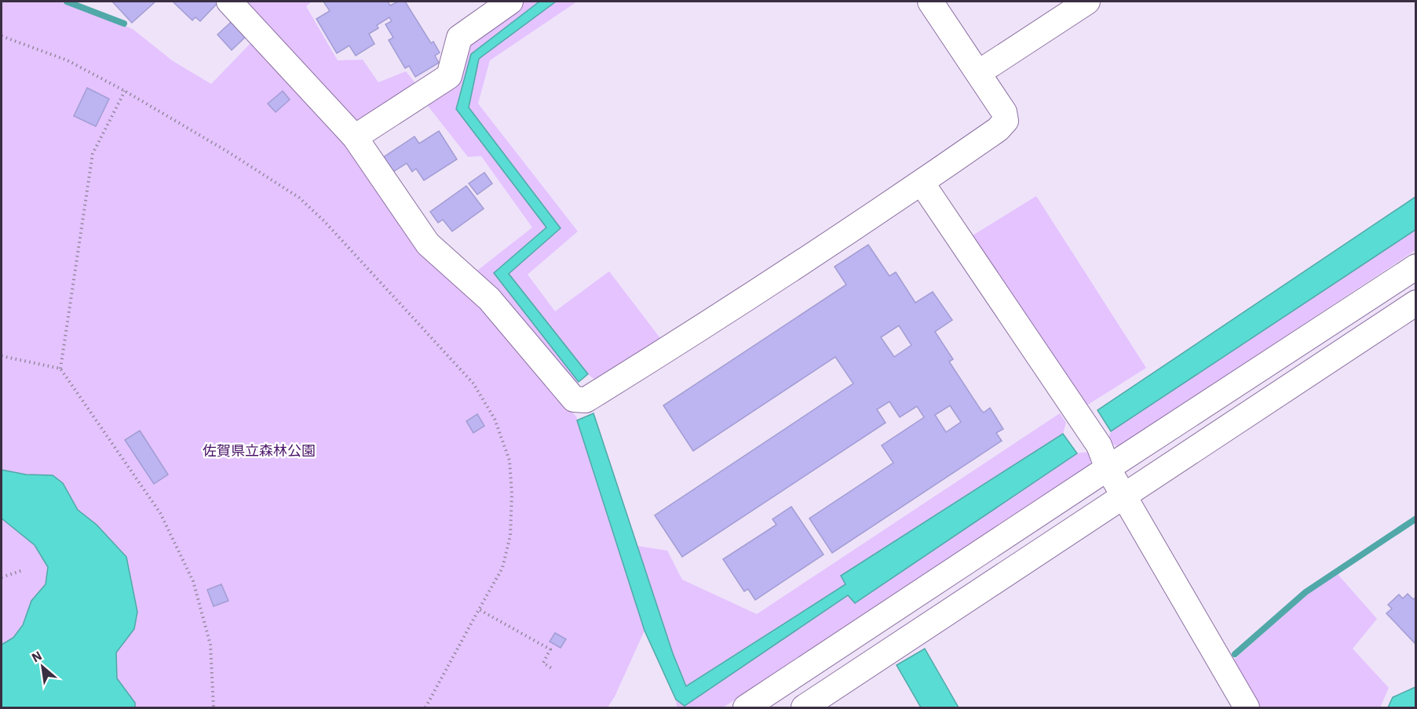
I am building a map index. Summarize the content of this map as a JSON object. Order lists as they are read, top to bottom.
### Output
{
  "parks": ["佐賀県立森林公園"],
  "north": "top left"
}
